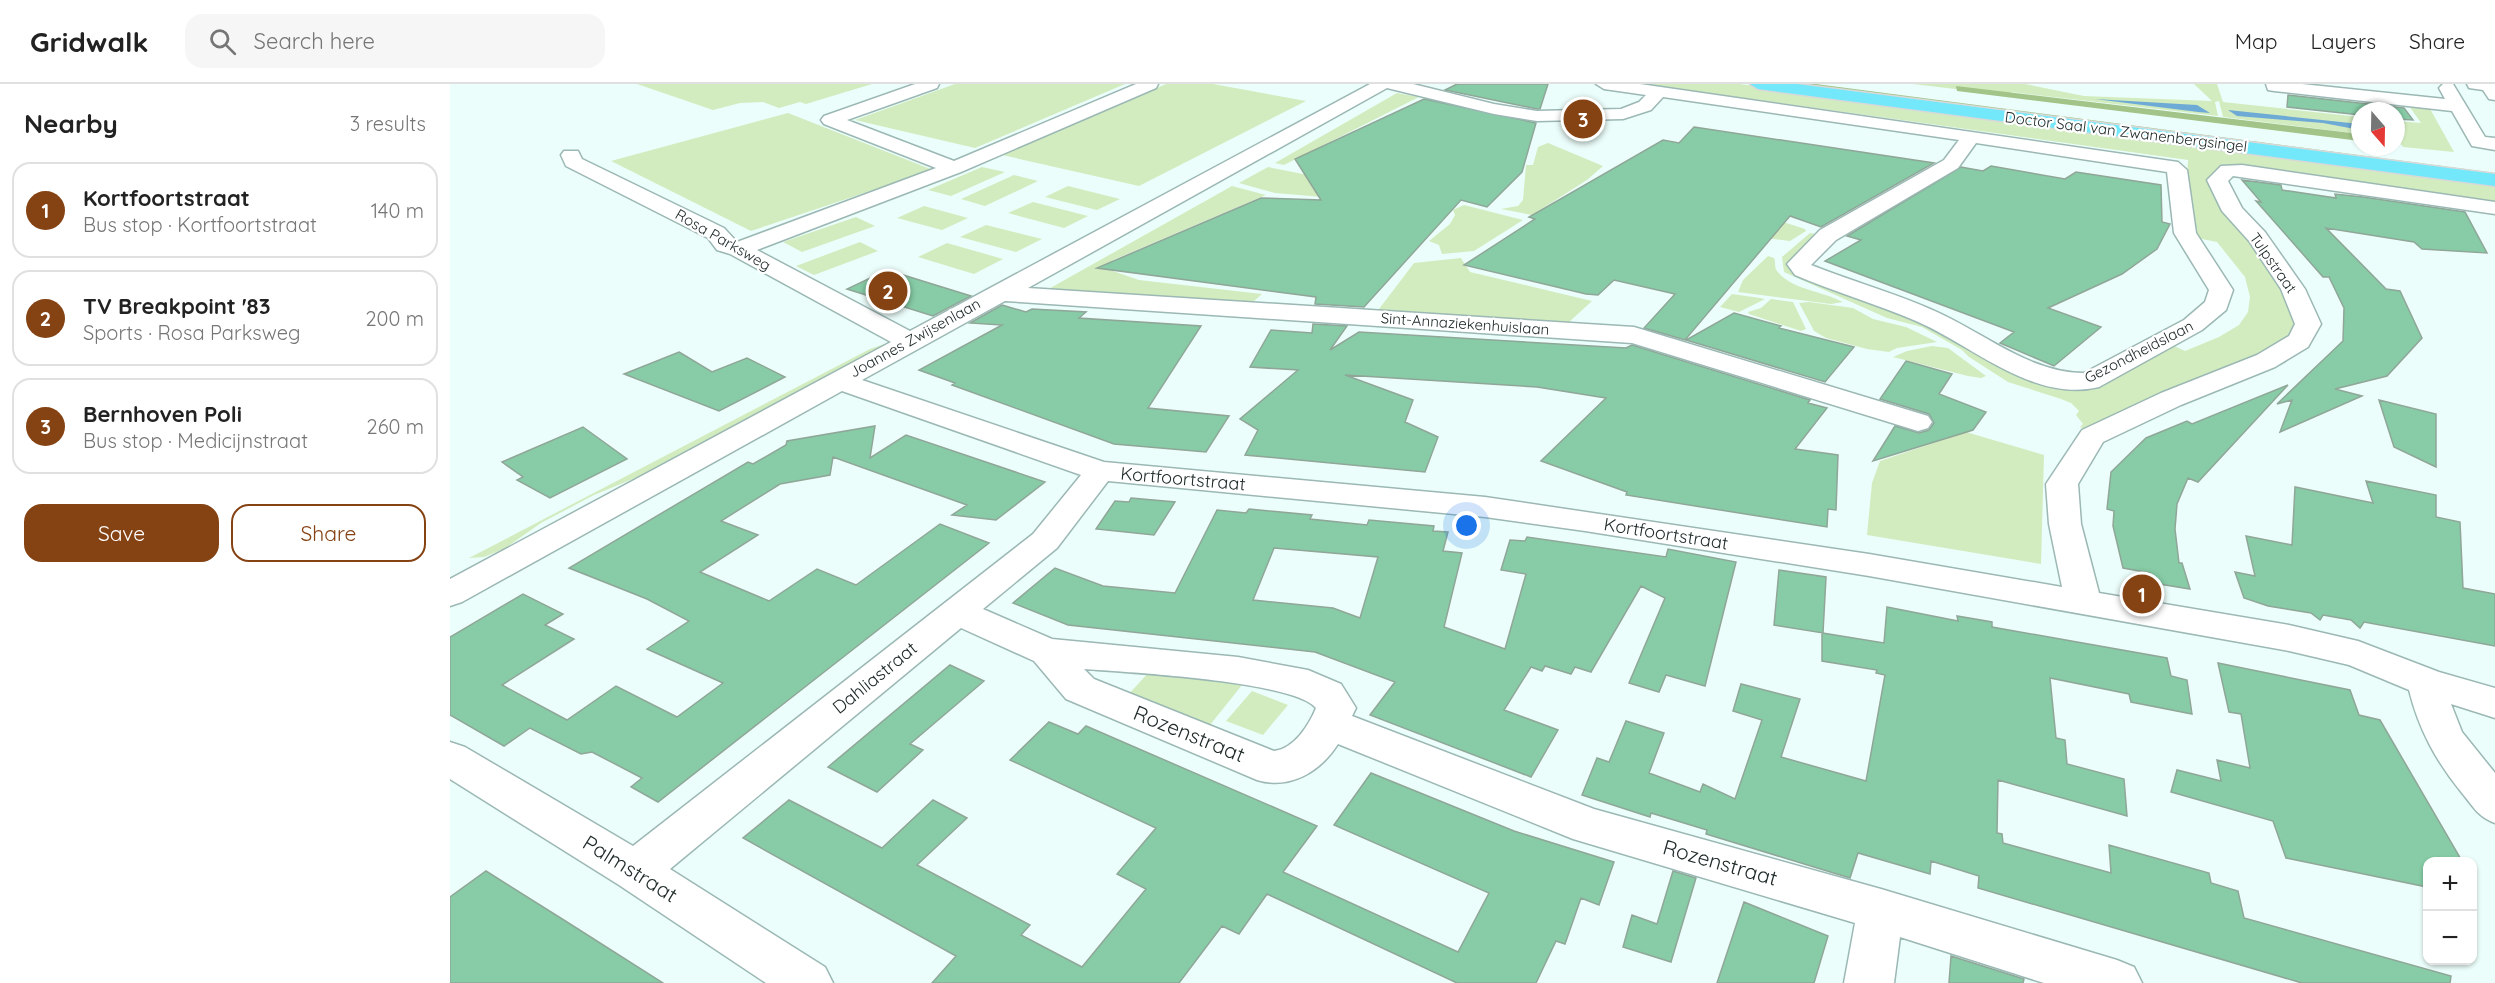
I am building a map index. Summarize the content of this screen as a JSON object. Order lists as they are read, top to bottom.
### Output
{
  "streets": {
    "main road": ["Doctor Saal van Zwanenbergsingel"],
    "street": [
      "Rosa Parksweg",
      "Tulpstraat",
      "Sint-Annaziekenhuislaan",
      "Joannes Zwijsenlaan",
      "Gezondheidslaan",
      "Kortfoortstraat",
      "Dahliastraat",
      "Rozenstraat",
      "Palmstraat"
    ]
  },
  "crossings": [
    ["Rosa Parksweg", "Joannes Zwijsenlaan"],
    ["Tulpstraat", "Kortfoortstraat"],
    ["Sint-Annaziekenhuislaan", "Joannes Zwijsenlaan"],
    ["Joannes Zwijsenlaan", "Kortfoortstraat"],
    ["Kortfoortstraat", "Dahliastraat"],
    ["Dahliastraat", "Rozenstraat"],
    ["Dahliastraat", "Palmstraat"]
  ],
  "north": "bottom",
  "page": {
    "header": "Gridwalk",
    "search": "Search here",
    "nav": ["Map", "Layers", "Share"],
    "heading": ["Nearby", "3 results"],
    "pins": ["3", "2", "1"],
    "list": [
      {
        "mark": "1",
        "name": "Kortfoortstraat",
        "note": "Bus stop · Kortfoortstraat",
        "value": "140 m"
      },
      {
        "mark": "2",
        "name": "TV Breakpoint '83",
        "note": "Sports · Rosa Parksweg",
        "value": "200 m"
      },
      {
        "mark": "3",
        "name": "Bernhoven Poli",
        "note": "Bus stop · Medicijnstraat",
        "value": "260 m"
      }
    ],
    "buttons": ["Save", "Share"],
    "map_buttons": ["+", "−"]
  }
}
